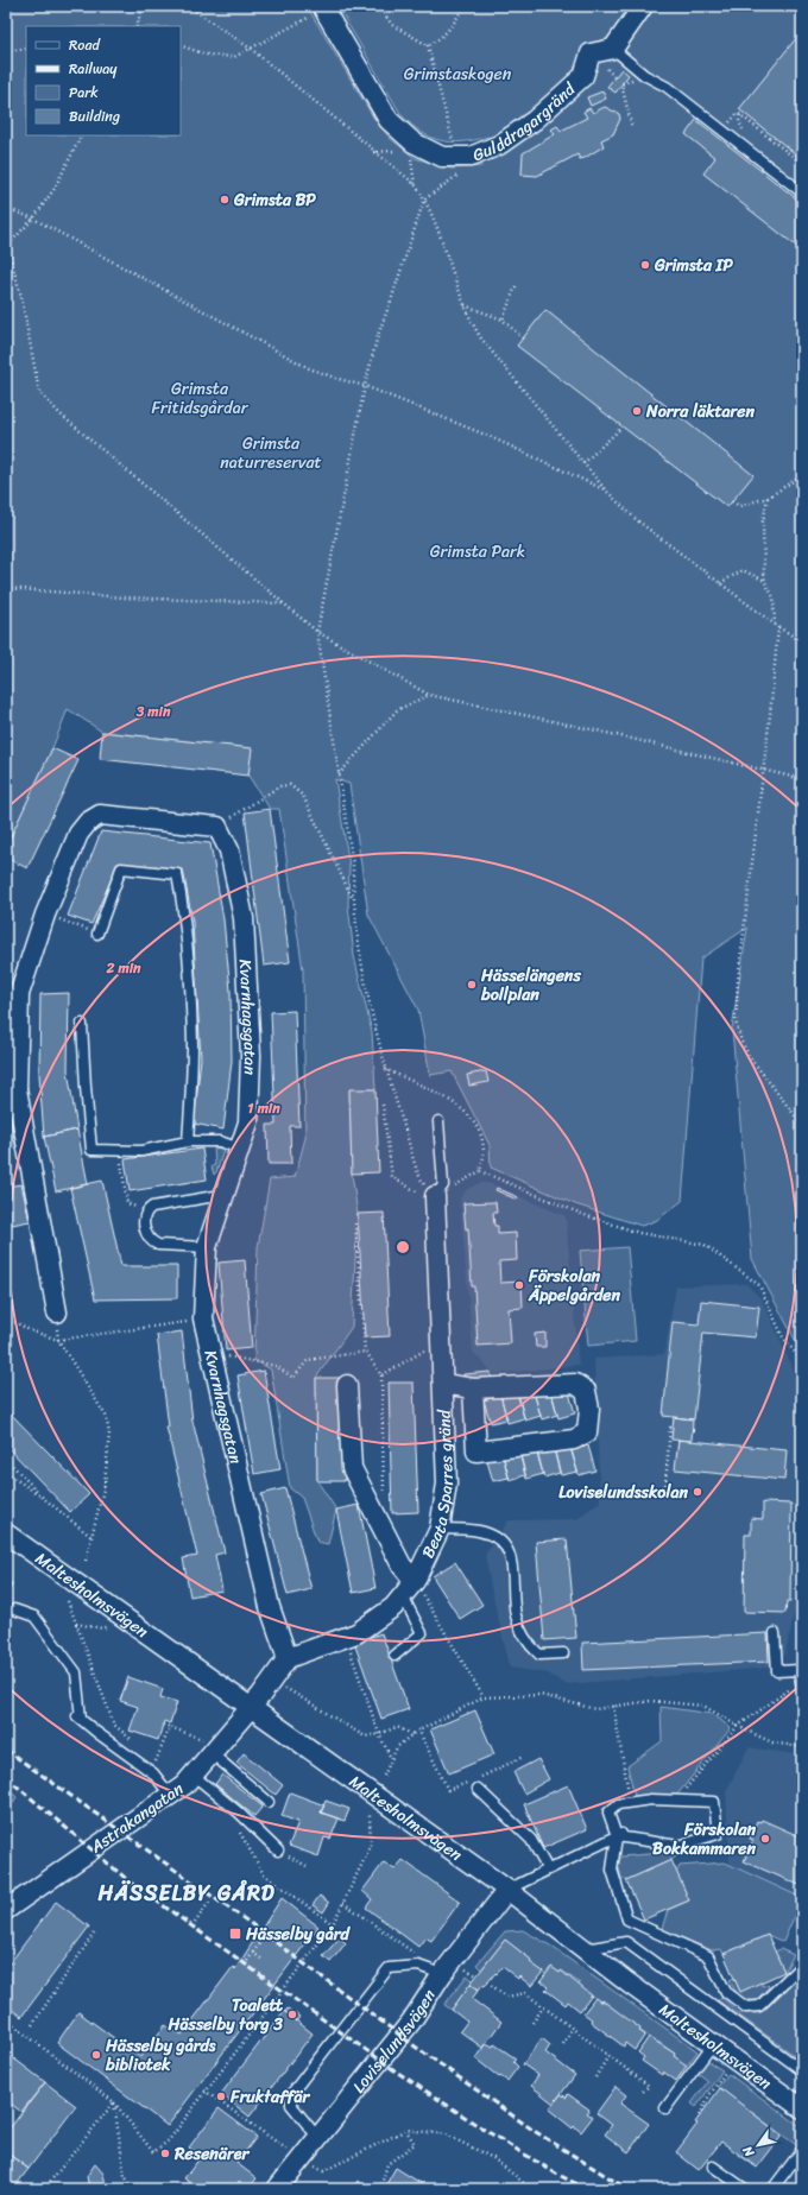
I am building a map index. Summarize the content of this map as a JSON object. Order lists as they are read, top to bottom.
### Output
{
  "streets": {
    "street": [
      "Gulddragargränd",
      "Kvarnhagsgatan",
      "Beata Sparres gränd",
      "Maltesholmsvägen",
      "Astrakangatan",
      "Loviselundsvägen"
    ]
  },
  "crossings": [
    ["Kvarnhagsgatan", "Beata Sparres gränd"],
    ["Maltesholmsvägen", "Astrakangatan"],
    ["Maltesholmsvägen", "Loviselundsvägen"]
  ],
  "districts": ["HÄSSELBY GÅRD"],
  "parks": [
    "Grimstaskogen",
    "Grimsta Fritidsgårdar",
    "Grimsta naturreservat",
    "Grimsta Park"
  ],
  "places": {
    "other": [
      "Grimsta BP",
      "Grimsta IP",
      "Norra läktaren",
      "Hässelängens bollplan",
      "Förskolan Äppelgården",
      "Loviselundsskolan",
      "Förskolan Bokkammaren",
      "Toalett Hässelby torg 3",
      "Hässelby gårds bibliotek",
      "Fruktaffär",
      "Resenärer"
    ],
    "transit": ["Hässelby gård"]
  },
  "legend": [
    "Road",
    "Railway",
    "Park",
    "Building"
  ],
  "north": "bottom left",
  "rings": ["3 min", "2 min", "1 min"]
}
